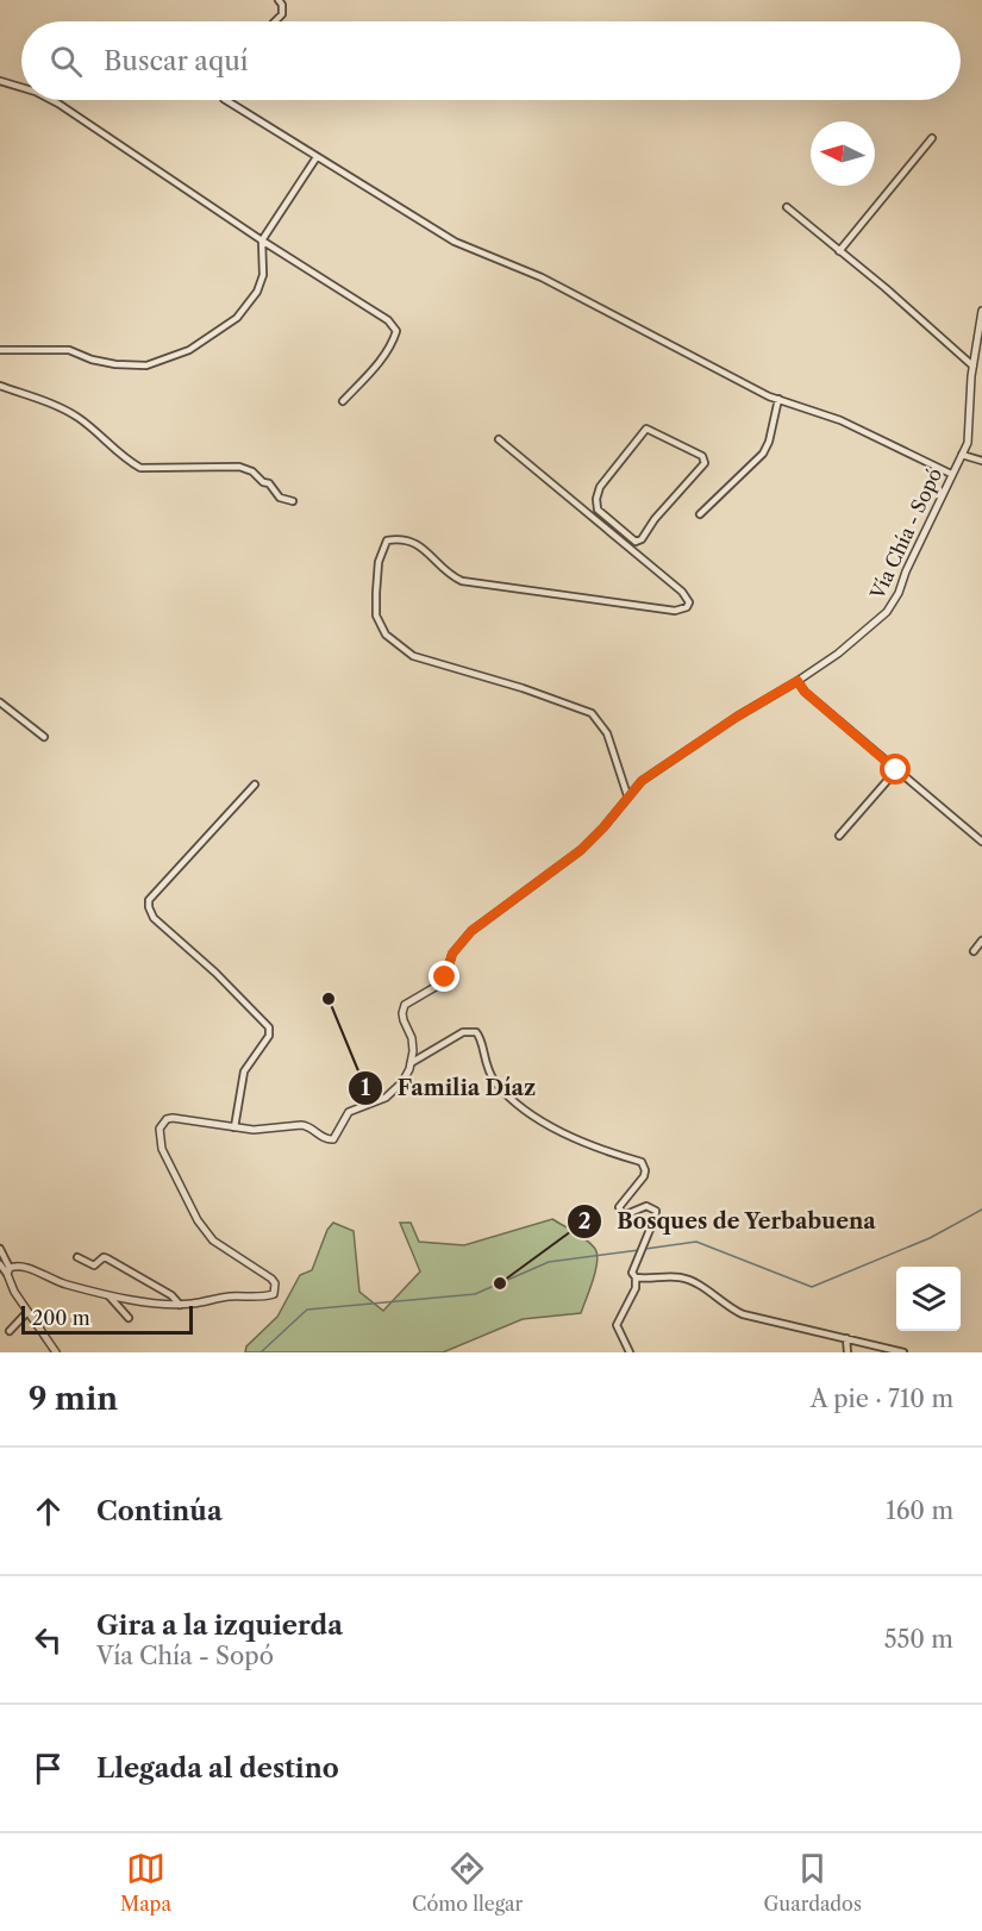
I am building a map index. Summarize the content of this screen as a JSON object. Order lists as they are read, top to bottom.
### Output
{
  "streets": {
    "street": ["Vía Chía - Sopó"]
  },
  "places": ["Familia Díaz", "Bosques de Yerbabuena"],
  "scale_bar": "200 m",
  "north": "left",
  "page": {
    "search": "Buscar aquí",
    "scale": "200 m",
    "heading": ["9 min", "A pie · 710 m"],
    "list": [
      ["Continúa", "160 m"],
      ["Gira a la izquierda", "Vía Chía - Sopó", "550 m"],
      "Llegada al destino"
    ],
    "nav": ["Mapa", "Cómo llegar", "Guardados"]
  }
}
